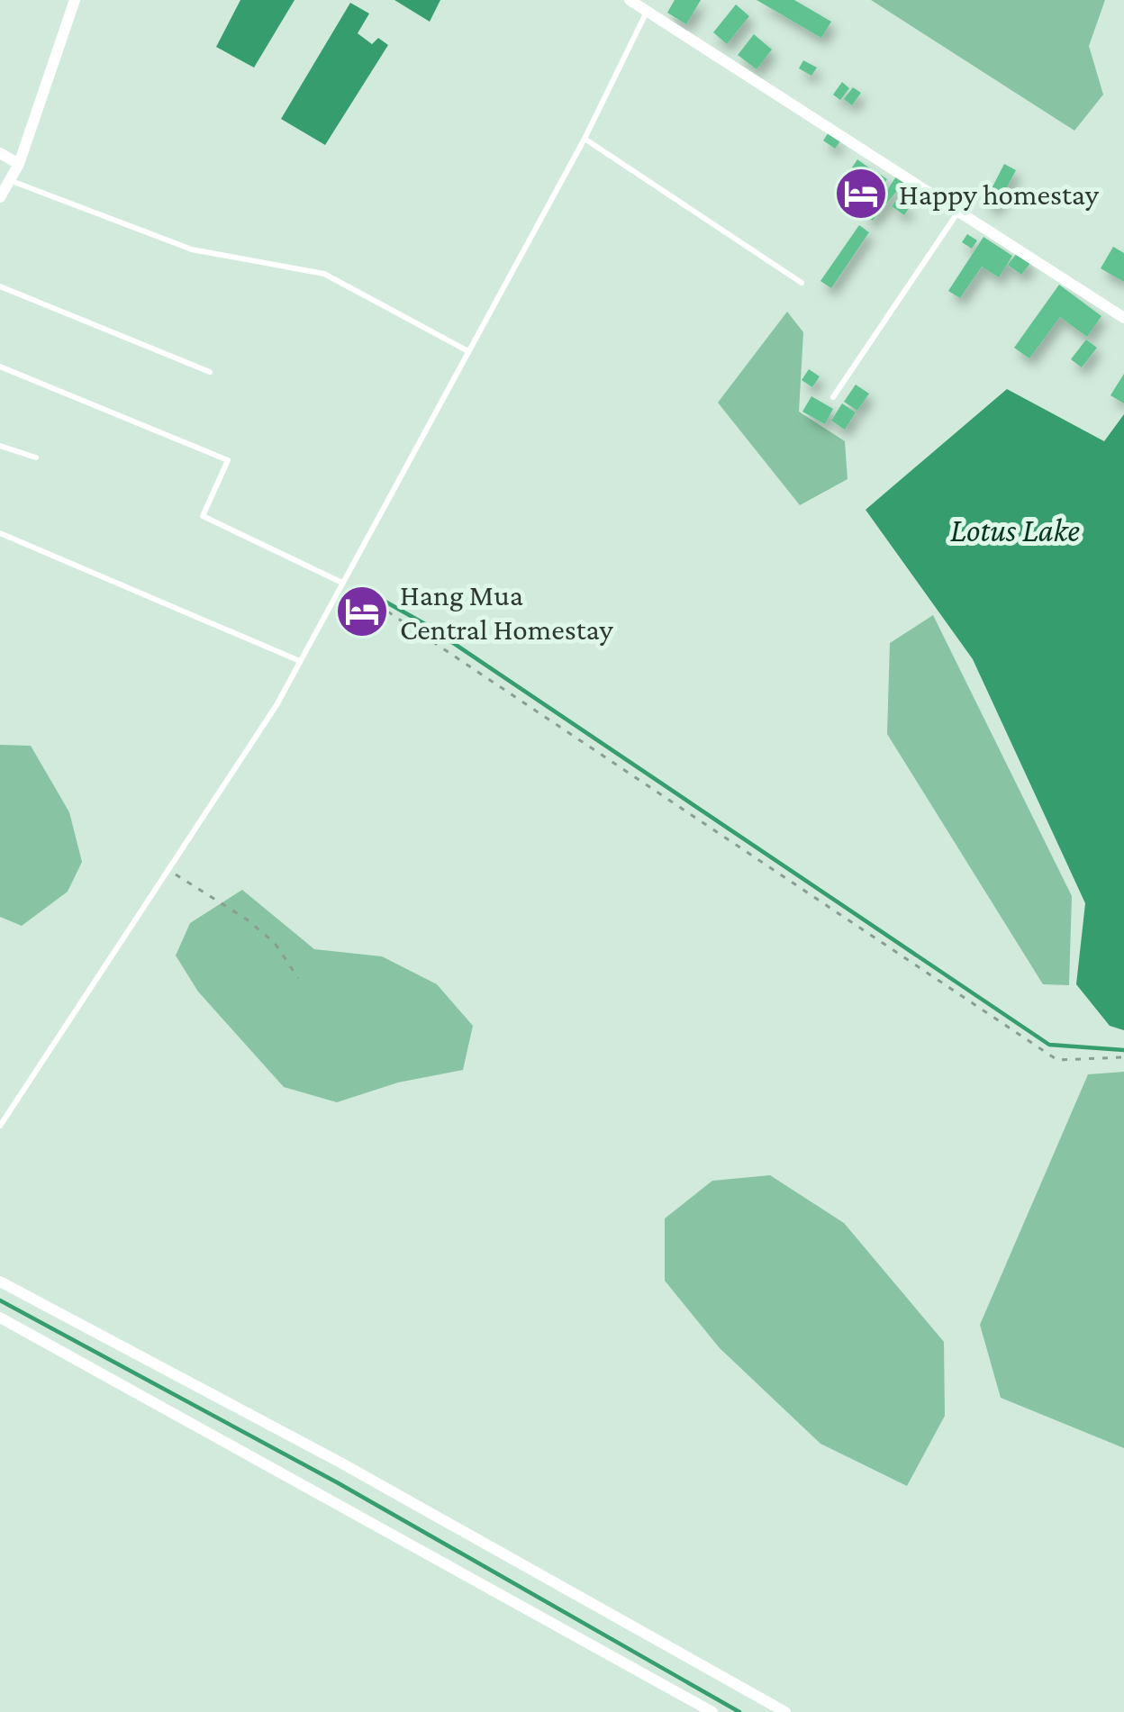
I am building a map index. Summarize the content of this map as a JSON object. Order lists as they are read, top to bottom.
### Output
{
  "water": ["Lotus Lake"],
  "places": {
    "hotel": ["Happy homestay", "Hang Mua Central Homestay"]
  }
}
